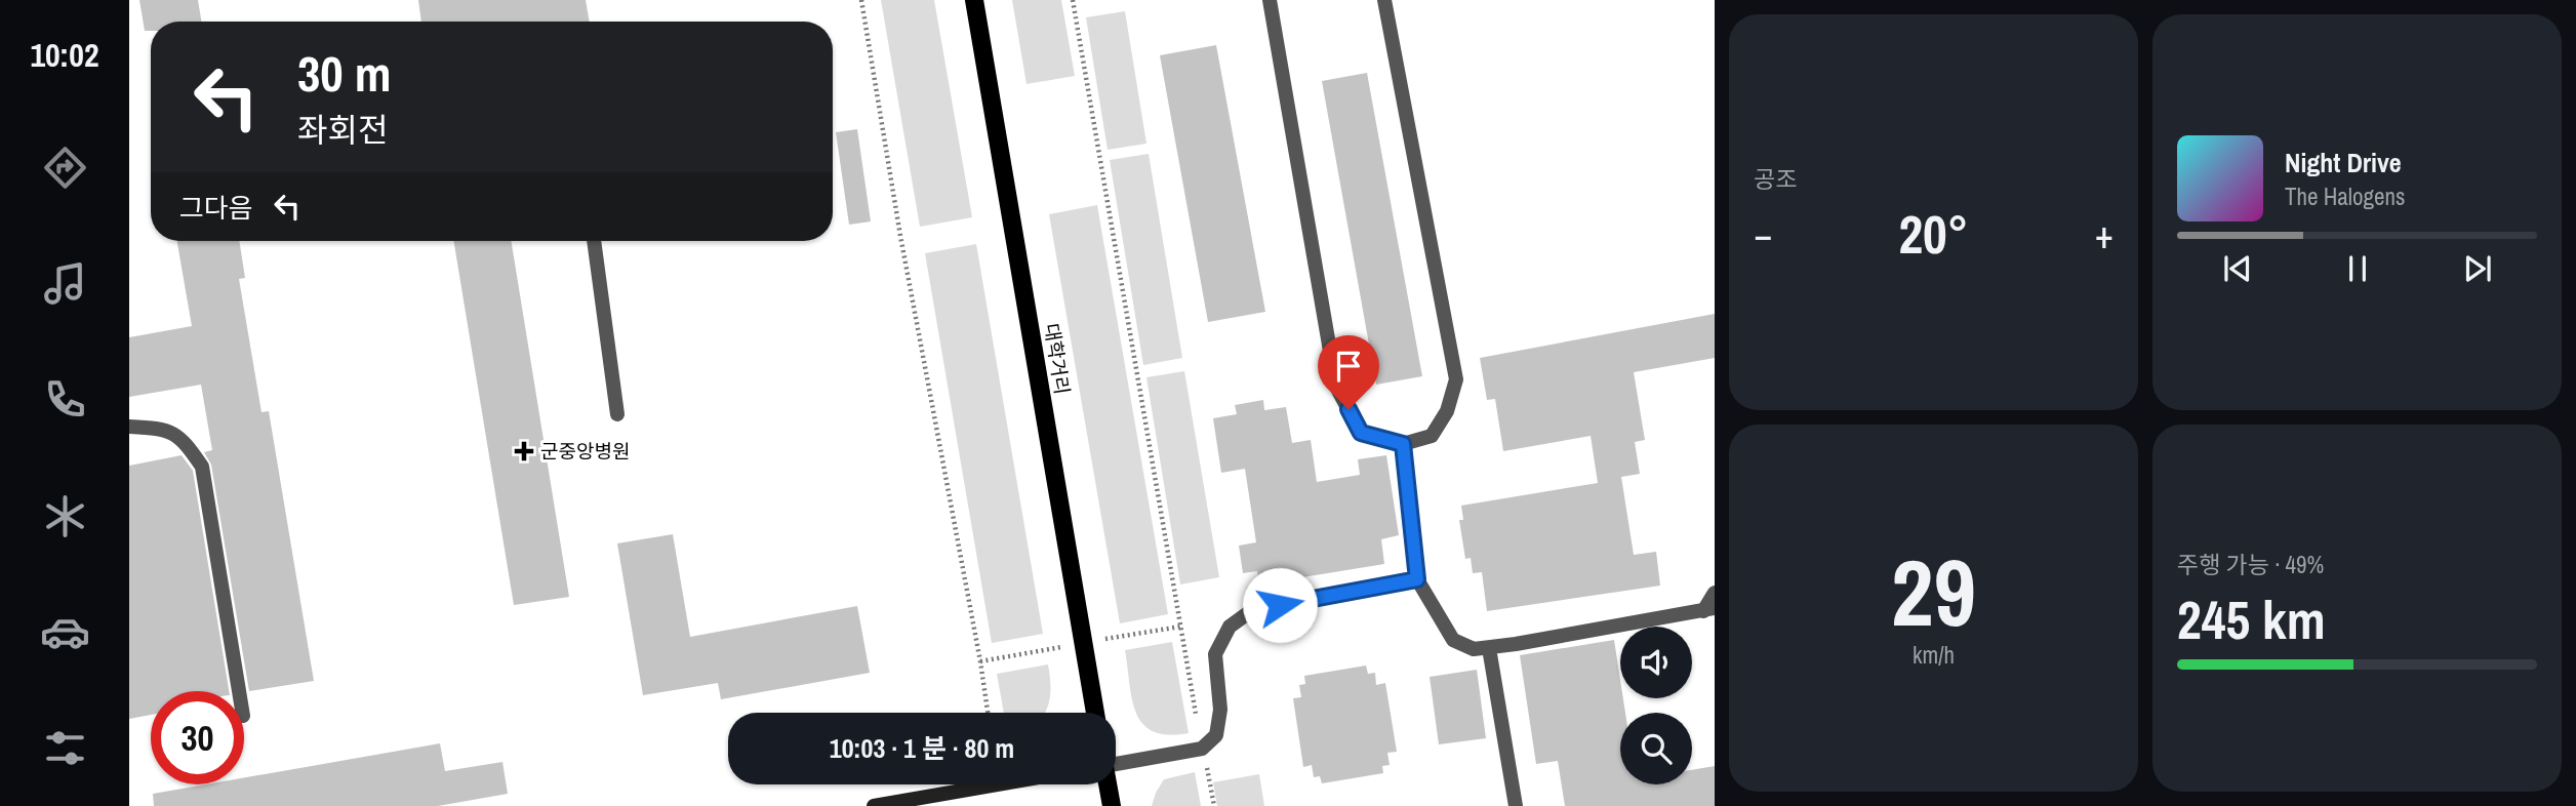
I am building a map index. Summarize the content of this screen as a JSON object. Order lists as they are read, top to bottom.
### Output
{
  "streets": {
    "main road": ["대학거리"]
  },
  "places": {
    "health": ["군중앙병원"]
  },
  "page": {
    "tabs": "10:02",
    "tile": [
      "공조",
      ["29", "km/h"],
      ["주행 가능 · 49%", "245 km"]
    ],
    "turn": ["30 m", "좌회전"],
    "song": ["Night Drive", "The Halogens"],
    "then": "그다음",
    "heat": ["−", "20°", "+"],
    "limit": "30",
    "trip": "10:03 · 1 분 · 80 m"
  }
}
